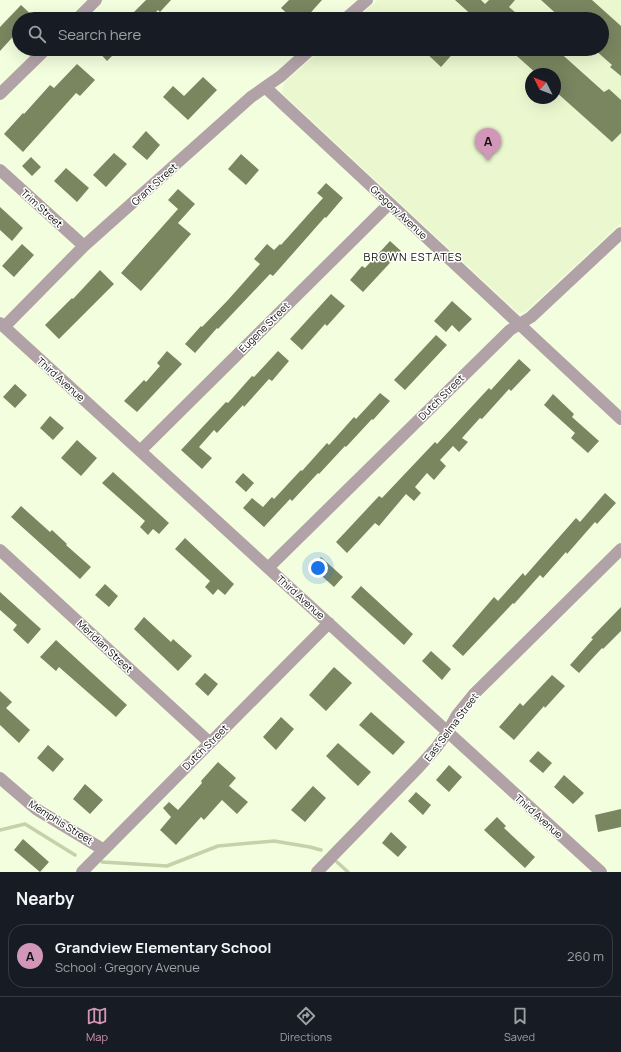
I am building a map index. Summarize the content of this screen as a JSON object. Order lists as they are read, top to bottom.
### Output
{
  "streets": {
    "street": [
      "Grant Street",
      "Trim Street",
      "Gregory Avenue",
      "Eugene Street",
      "Third Avenue",
      "Dutch Street",
      "Meridian Street",
      "East Selma Street",
      "Memphis Street"
    ]
  },
  "crossings": [
    ["Grant Street", "Trim Street"],
    ["Grant Street", "Gregory Avenue"],
    ["Grant Street", "Third Avenue"],
    ["Gregory Avenue", "Eugene Street"],
    ["Gregory Avenue", "Dutch Street"],
    ["Eugene Street", "Third Avenue"],
    ["Third Avenue", "Dutch Street"],
    ["Third Avenue", "East Selma Street"],
    ["Dutch Street", "Meridian Street"],
    ["Dutch Street", "Memphis Street"]
  ],
  "districts": ["BROWN ESTATES"],
  "north": "top left",
  "page": {
    "search": "Search here",
    "pins": "A",
    "heading": "Nearby",
    "list": [
      {
        "mark": "A",
        "name": "Grandview Elementary School",
        "note": "School · Gregory Avenue",
        "value": "260 m"
      }
    ],
    "nav": ["Map", "Directions", "Saved"]
  }
}
